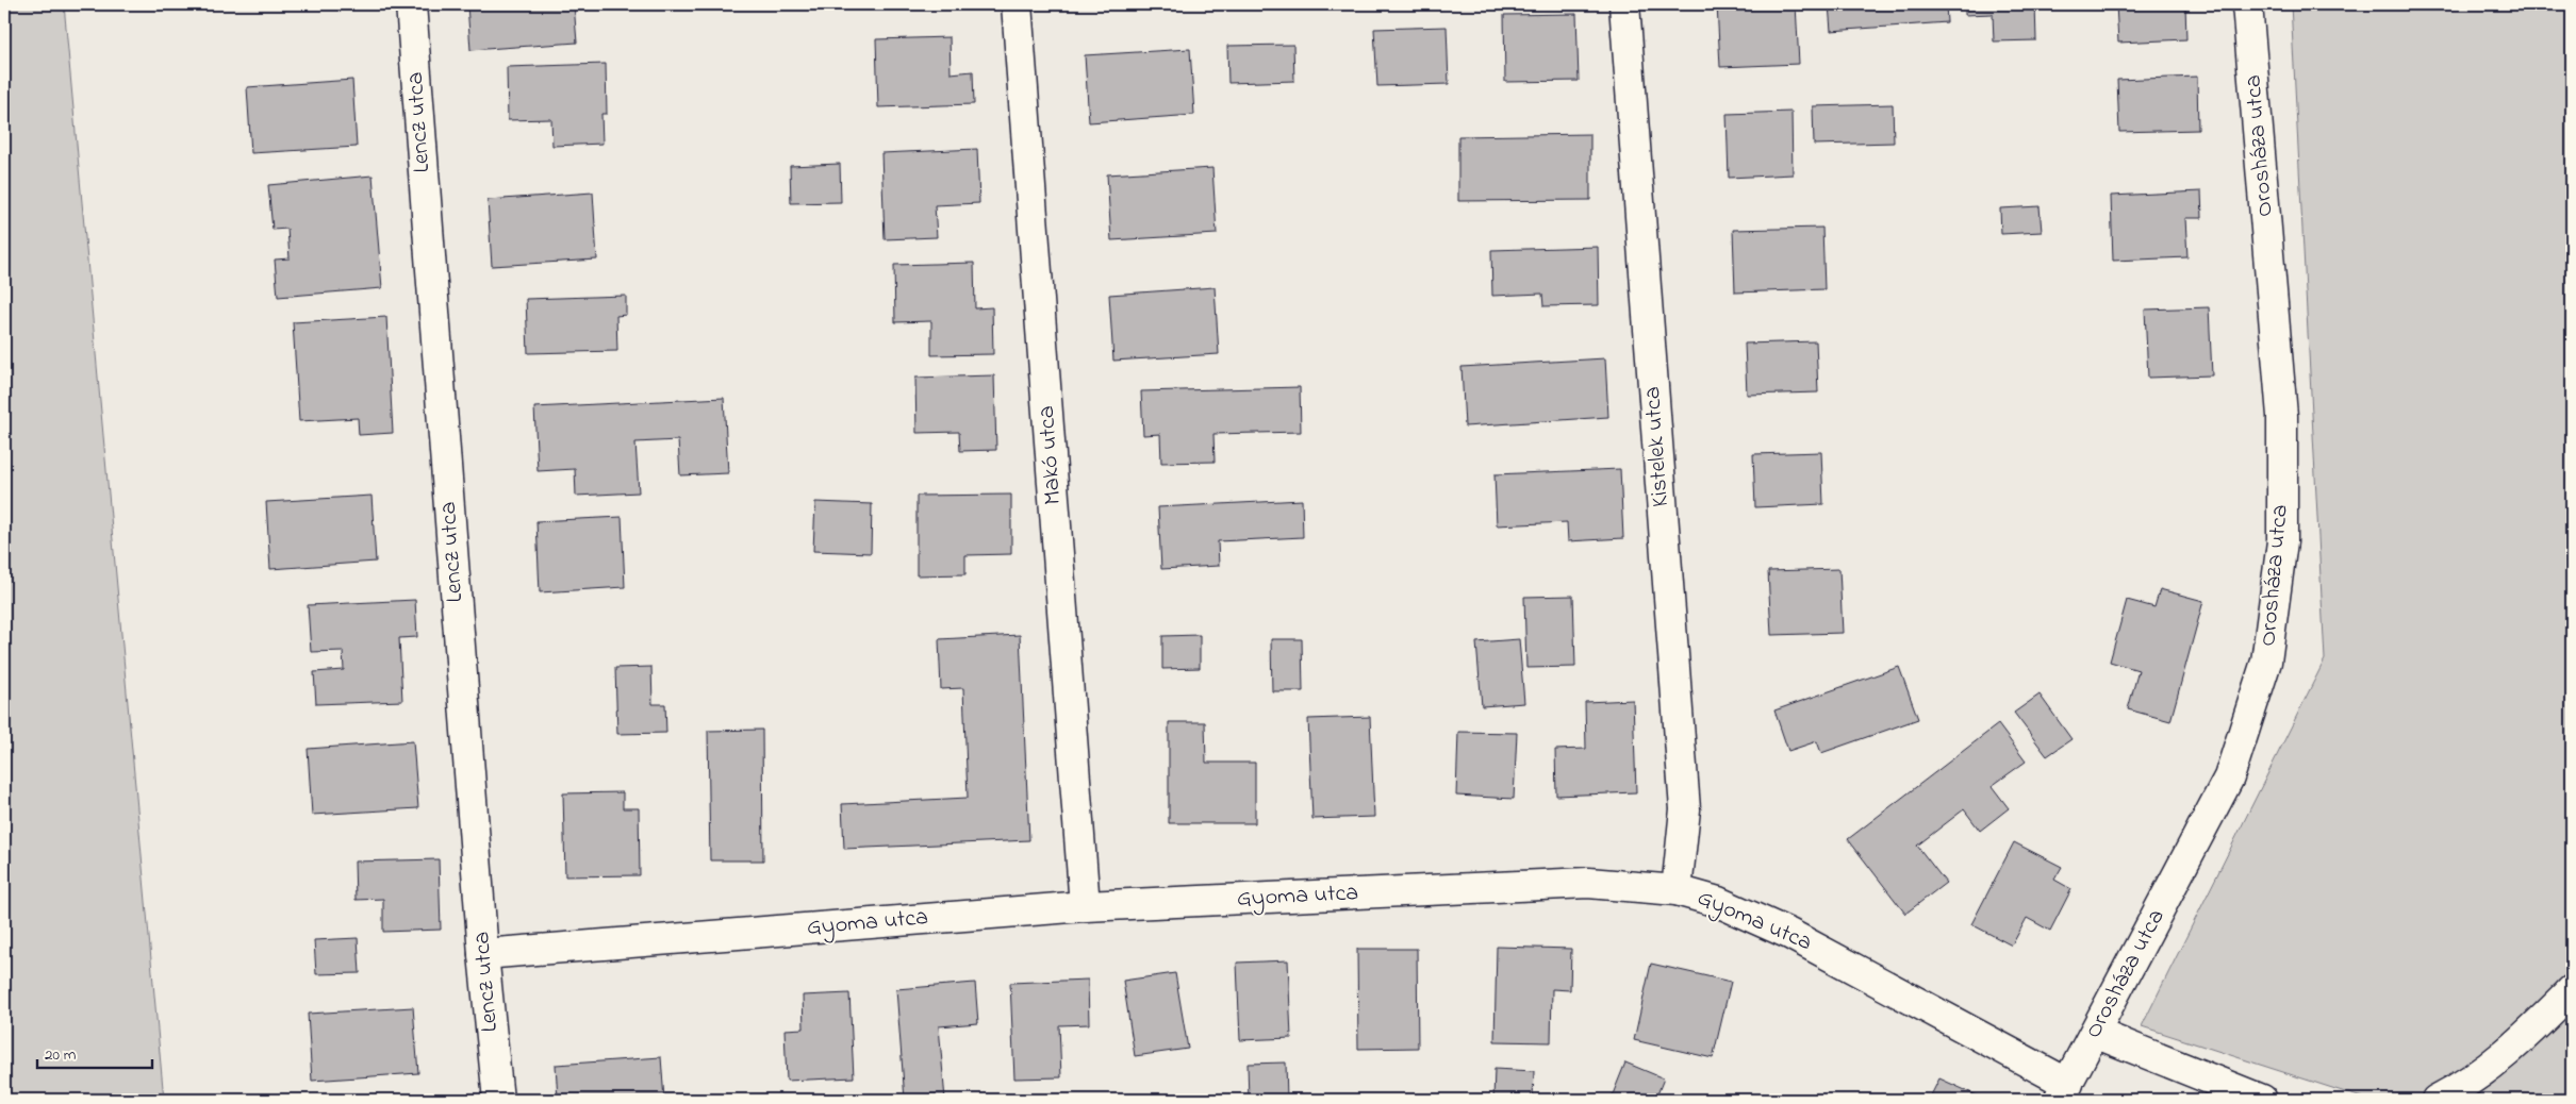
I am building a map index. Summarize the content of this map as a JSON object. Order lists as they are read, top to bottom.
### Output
{
  "streets": {
    "street": [
      "Lencz utca",
      "Orosháza utca",
      "Kistelek utca",
      "Makó utca",
      "Gyoma utca"
    ]
  },
  "crossings": [
    ["Lencz utca", "Gyoma utca"],
    ["Orosháza utca", "Gyoma utca"],
    ["Kistelek utca", "Gyoma utca"],
    ["Makó utca", "Gyoma utca"]
  ],
  "scale_bar": "20 m"
}
